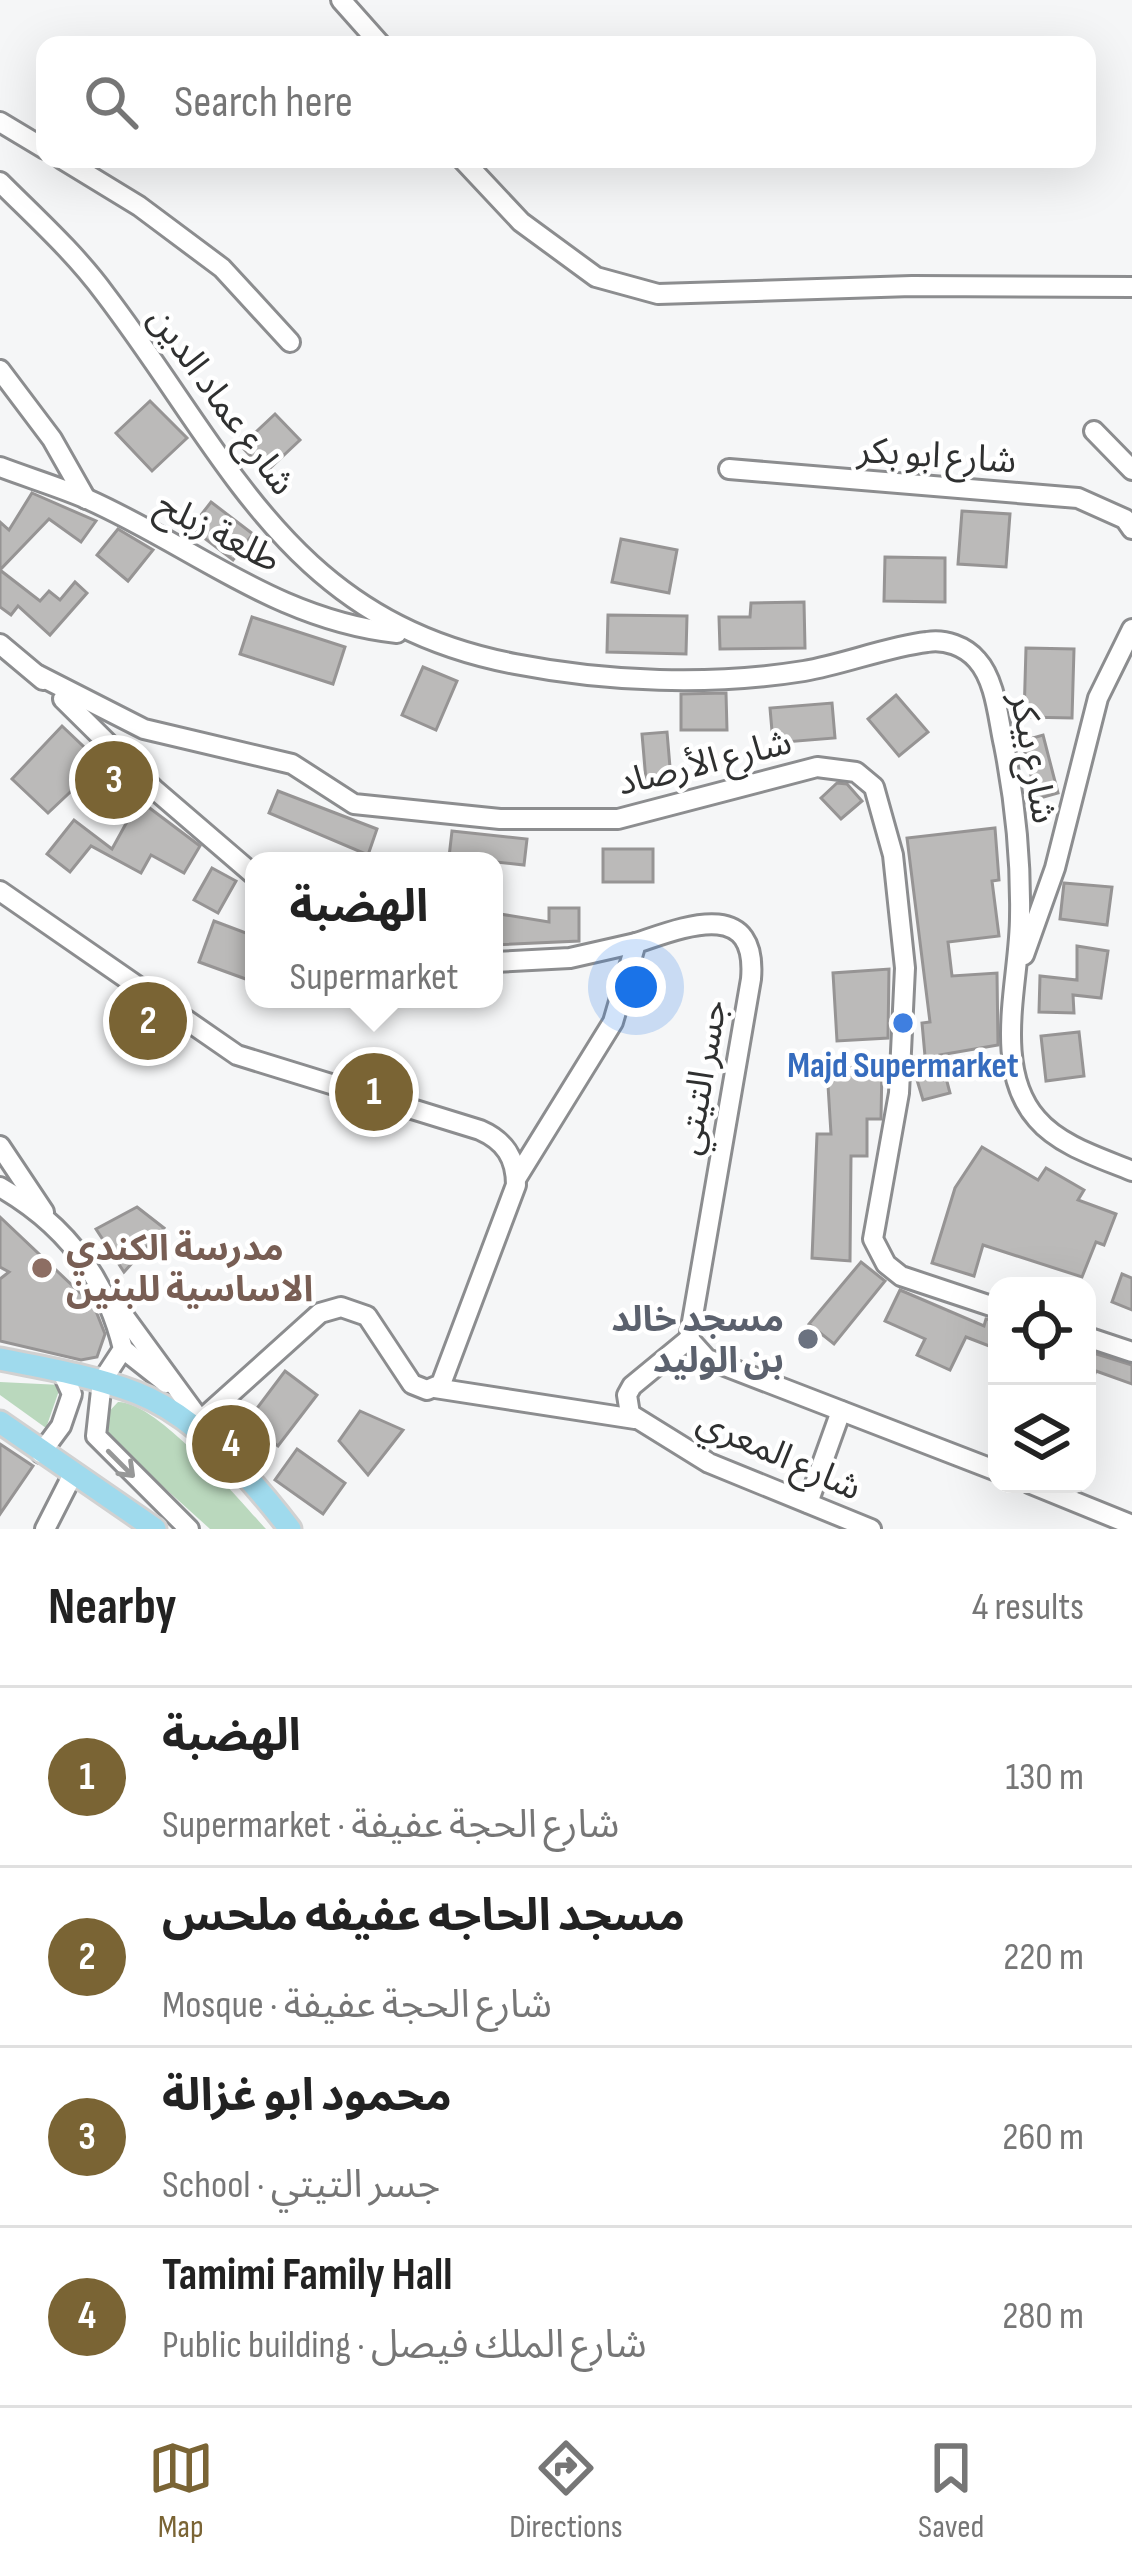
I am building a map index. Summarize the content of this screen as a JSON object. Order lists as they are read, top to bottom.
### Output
{
  "streets": {
    "street": [
      "شارع عماد الدين",
      "شارع ابو بكر",
      "طلعة زبلح",
      "شارع بيكر",
      "شارع الأرصاد",
      "جسر التيتي",
      "شارع المعري"
    ]
  },
  "crossings": [
    ["شارع عماد الدين", "طلعة زبلح"],
    ["شارع عماد الدين", "شارع بيكر"],
    ["طلعة زبلح", "شارع بيكر"]
  ],
  "places": ["Majd Supermarket", "مدرسة الكندي الاساسية للبنين", "مسجد خالد بن الوليد"],
  "page": {
    "search": "Search here",
    "pins": [
      "3",
      "2",
      "1",
      "4"
    ],
    "popup": ["الهضبة", "Supermarket"],
    "heading": ["Nearby", "4 results"],
    "list": [
      {
        "mark": "1",
        "name": "الهضبة",
        "note": "Supermarket · شارع الحجة عفيفة",
        "value": "130 m"
      },
      {
        "mark": "2",
        "name": "مسجد الحاجه عفيفه ملحس",
        "note": "Mosque · شارع الحجة عفيفة",
        "value": "220 m"
      },
      {
        "mark": "3",
        "name": "محمود ابو غزالة",
        "note": "School · جسر التيتي",
        "value": "260 m"
      },
      {
        "mark": "4",
        "name": "Tamimi Family Hall",
        "note": "Public building · شارع الملك فيصل",
        "value": "280 m"
      }
    ],
    "nav": ["Map", "Directions", "Saved"]
  }
}
